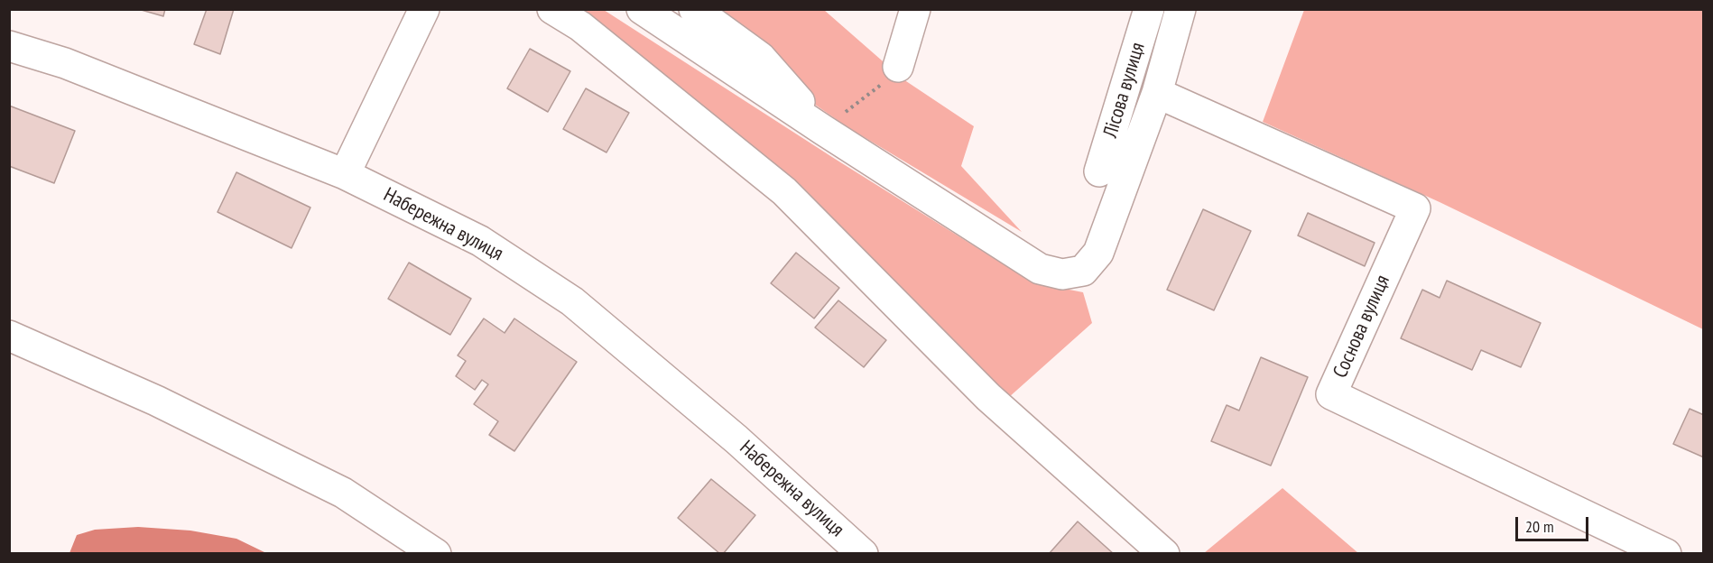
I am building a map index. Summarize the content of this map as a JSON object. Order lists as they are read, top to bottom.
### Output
{
  "streets": {
    "street": ["Лісова вулиця", "Набережна вулиця", "Соснова вулиця"]
  },
  "scale_bar": "20 m"
}
